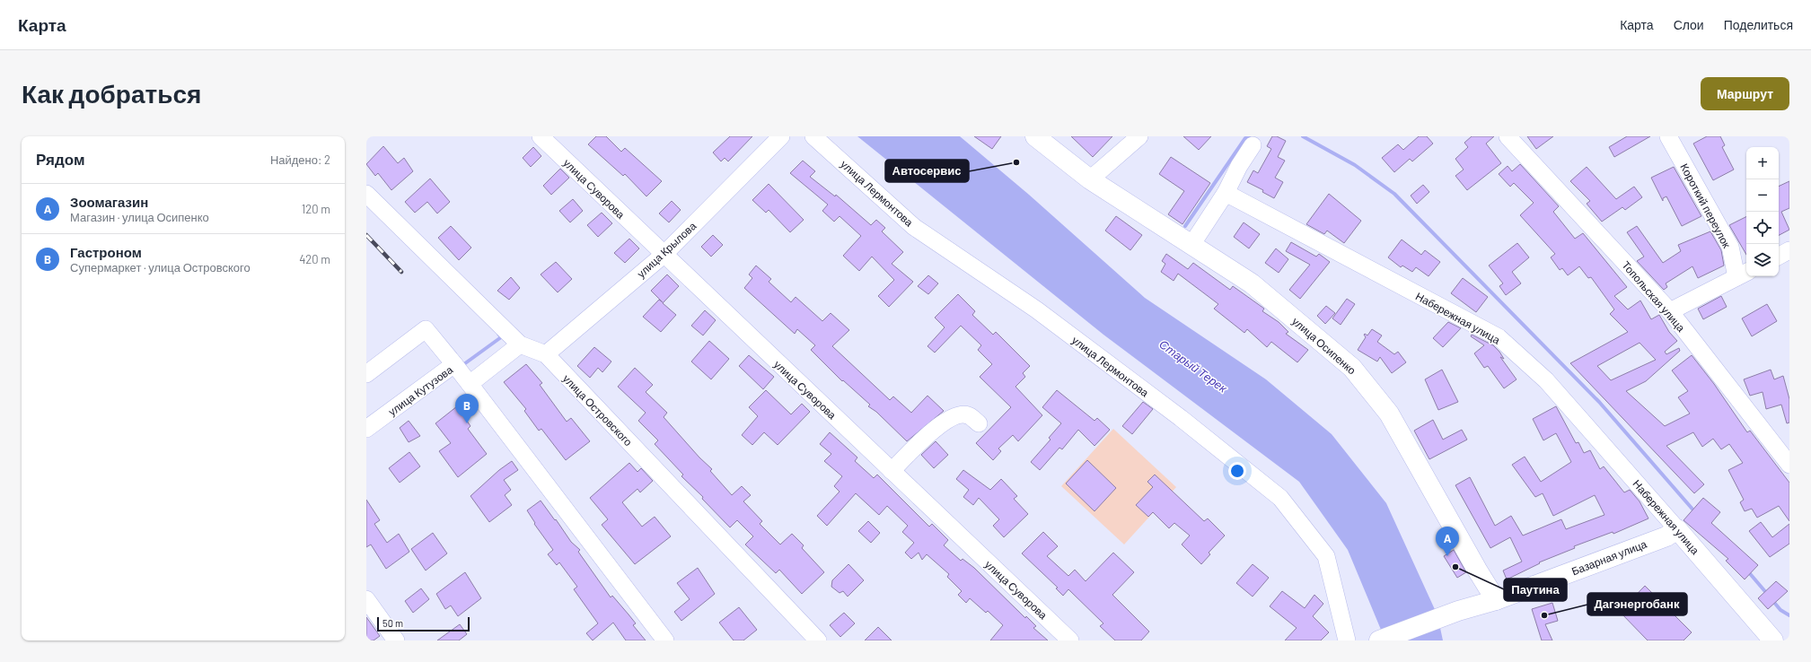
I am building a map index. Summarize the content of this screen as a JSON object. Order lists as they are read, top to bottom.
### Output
{
  "streets": {
    "main road": ["Набережная улица", "улица Осипенко", "Базарная улица"],
    "street": [
      "улица Суворова",
      "улица Лермонтова",
      "Короткий переулок",
      "улица Крылова",
      "Топольская улица",
      "улица Кутузова",
      "улица Островского"
    ]
  },
  "crossings": [
    ["улица Суворова", "улица Крылова"],
    ["улица Крылова", "улица Островского"],
    ["Набережная улица", "Базарная улица"],
    ["улица Осипенко", "Базарная улица"]
  ],
  "water": ["Старый Терек"],
  "places": ["Автосервис", "Паутина", "Дагэнергобанк"],
  "scale_bar": "50 m",
  "page": {
    "header": "Карта",
    "nav": ["Карта", "Слои", "Поделиться"],
    "buttons": "Маршрут",
    "title": "Как добраться",
    "heading": ["Рядом", "Найдено: 2"],
    "map_buttons": ["+", "−"],
    "list": [
      {
        "mark": "A",
        "name": "Зоомагазин",
        "note": "Магазин · улица Осипенко",
        "value": "120 m"
      },
      {
        "mark": "B",
        "name": "Гастроном",
        "note": "Супермаркет · улица Островского",
        "value": "420 m"
      }
    ],
    "pins": ["B", "A"],
    "scale": "50 m"
  }
}
